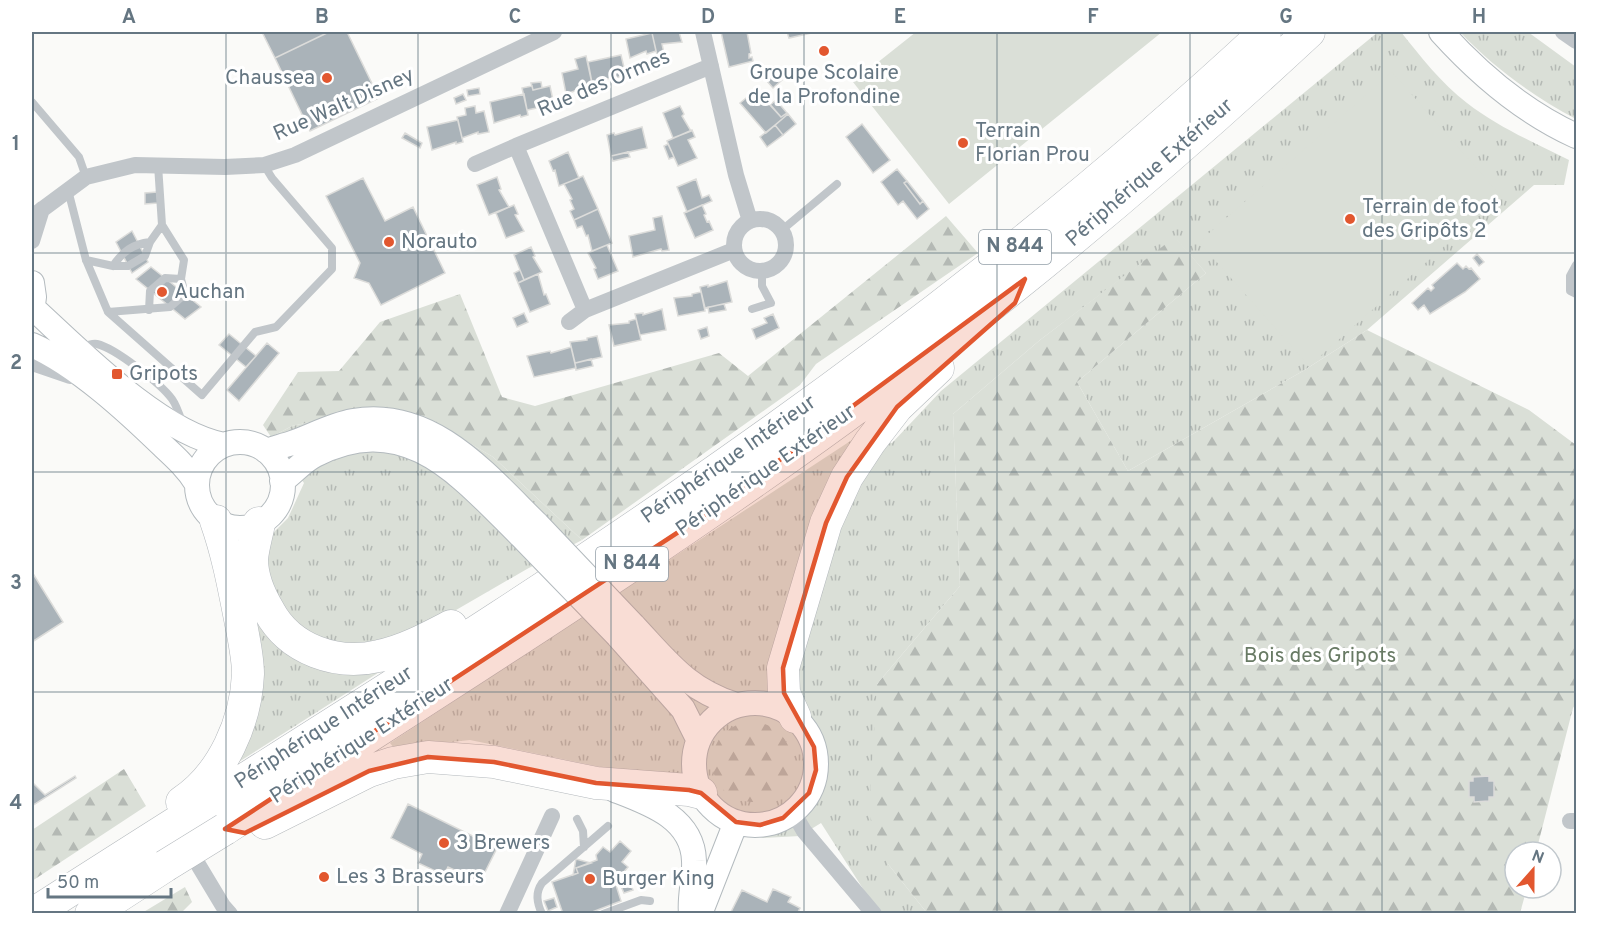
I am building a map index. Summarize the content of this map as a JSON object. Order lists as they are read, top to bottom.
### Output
{
  "streets": {
    "highway": ["Périphérique Extérieur", "N 844", "Périphérique Intérieur"],
    "street": ["Rue des Ormes", "Rue Walt Disney"]
  },
  "parks": ["Bois des Gripots"],
  "places": {
    "other": [
      "Groupe Scolaire de la Profondine",
      "Chaussea",
      "Terrain Florian Prou",
      "Terrain de foot des Gripôts 2",
      "Norauto",
      "Auchan",
      "3 Brewers",
      "Les 3 Brasseurs",
      "Burger King"
    ],
    "transit": ["Gripots"]
  },
  "scale_bar": "50 m",
  "north": "top",
  "grid": {
    "columns": [
      "A",
      "B",
      "C",
      "D",
      "E",
      "F",
      "G",
      "H"
    ],
    "rows": [
      "1",
      "2",
      "3",
      "4"
    ]
  }
}
